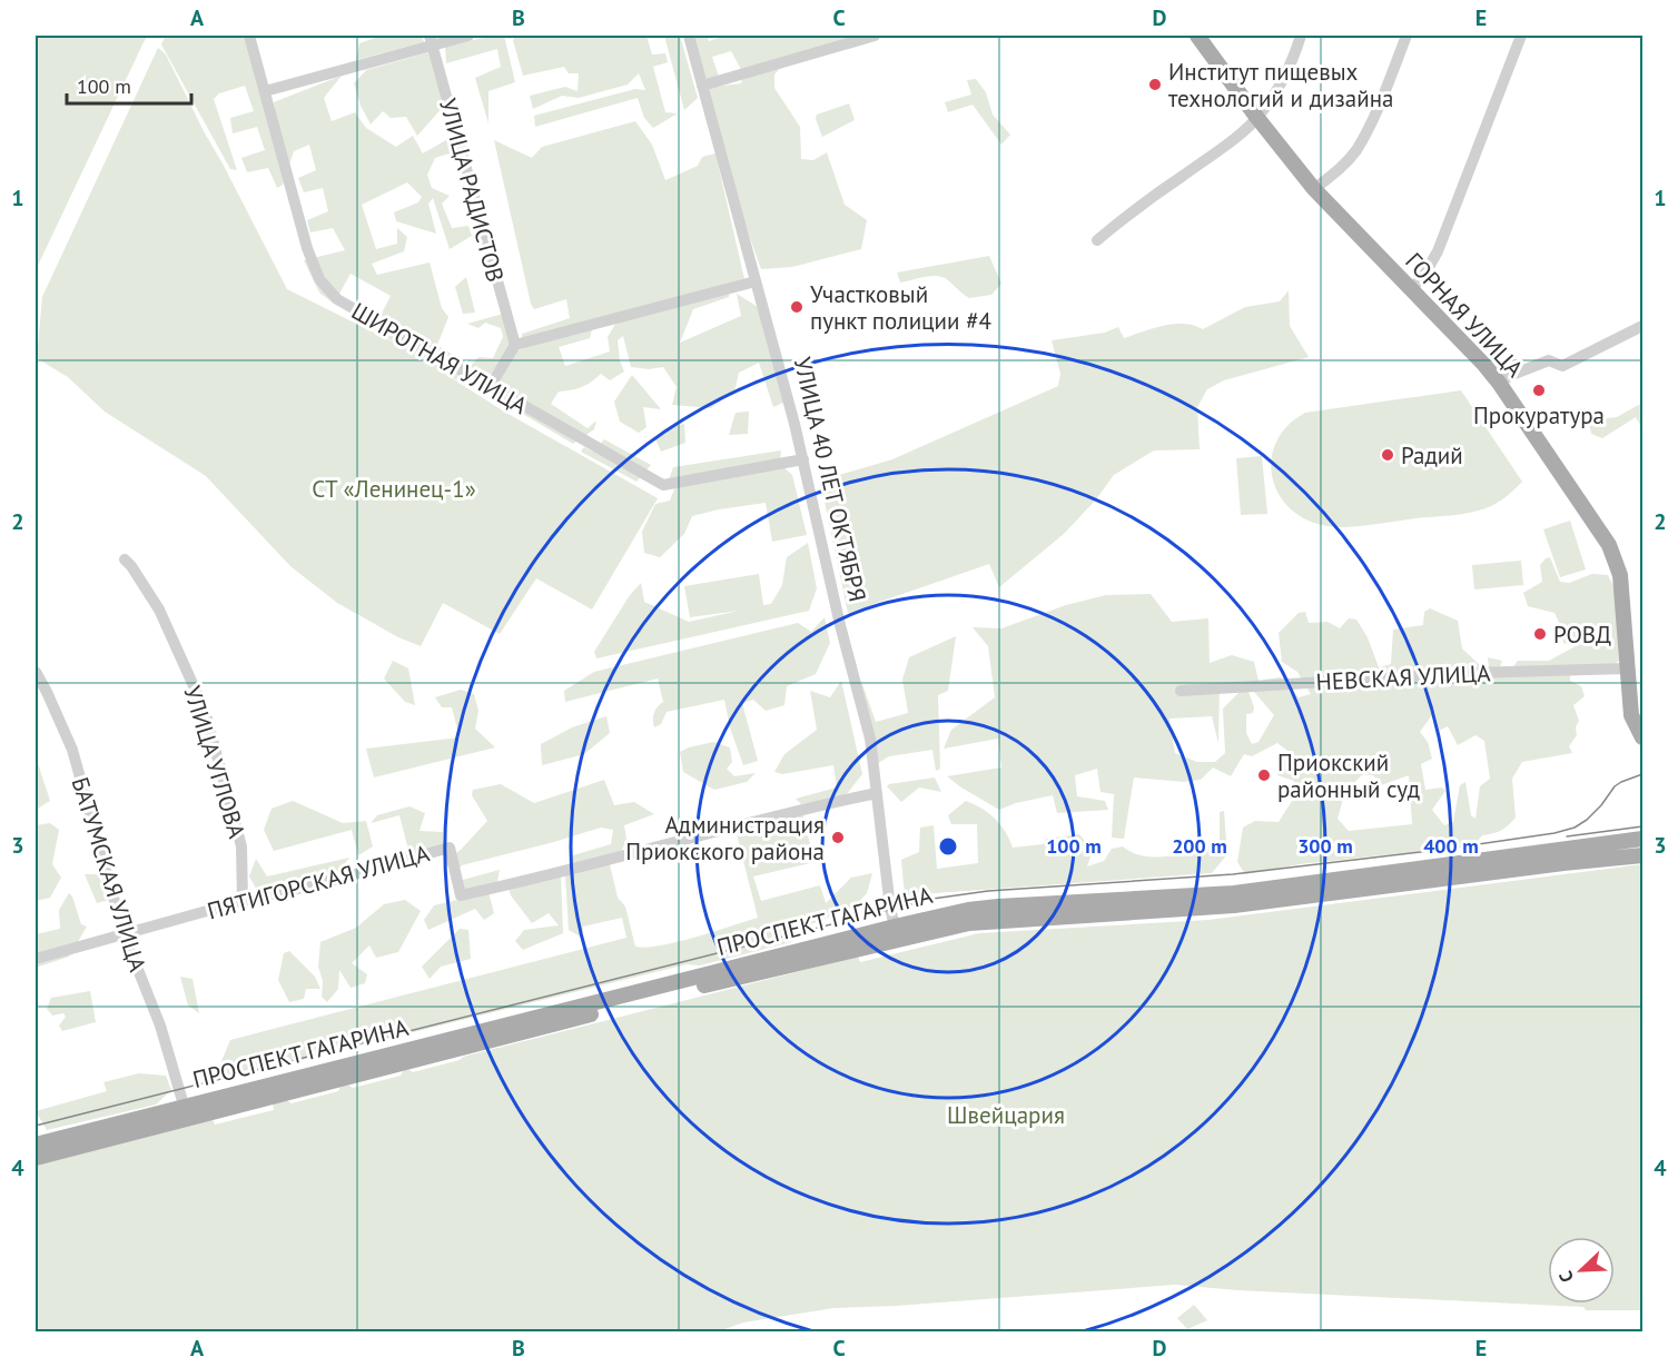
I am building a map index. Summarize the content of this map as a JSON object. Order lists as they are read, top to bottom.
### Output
{
  "streets": {
    "main road": ["ГОРНАЯ УЛИЦА", "ПРОСПЕКТ ГАГАРИНА"],
    "street": [
      "УЛИЦА РАДИСТОВ",
      "ШИРОТНАЯ УЛИЦА",
      "УЛИЦА 40 ЛЕТ ОКТЯБРЯ",
      "НЕВСКАЯ УЛИЦА",
      "УЛИЦА УГЛОВА",
      "БАТУМСКАЯ УЛИЦА",
      "ПЯТИГОРСКАЯ УЛИЦА"
    ]
  },
  "crossings": [
    ["ГОРНАЯ УЛИЦА", "НЕВСКАЯ УЛИЦА"],
    ["ШИРОТНАЯ УЛИЦА", "УЛИЦА 40 ЛЕТ ОКТЯБРЯ"],
    ["УЛИЦА 40 ЛЕТ ОКТЯБРЯ", "ПЯТИГОРСКАЯ УЛИЦА"],
    ["УЛИЦА 40 ЛЕТ ОКТЯБРЯ", "ПРОСПЕКТ ГАГАРИНА"],
    ["УЛИЦА УГЛОВА", "ПЯТИГОРСКАЯ УЛИЦА"],
    ["БАТУМСКАЯ УЛИЦА", "ПЯТИГОРСКАЯ УЛИЦА"],
    ["БАТУМСКАЯ УЛИЦА", "ПРОСПЕКТ ГАГАРИНА"]
  ],
  "parks": ["СТ «Ленинец-1»", "Швейцария"],
  "places": [
    "Институт пищевых технологий и дизайна",
    "Участковый пункт полиции #4",
    "Прокуратура",
    "Радий",
    "РОВД",
    "Приокский районный суд",
    "Администрация Приокского района"
  ],
  "scale_bar": "100 m",
  "north": "bottom left",
  "grid": {
    "columns": [
      "A",
      "B",
      "C",
      "D",
      "E"
    ],
    "rows": [
      "1",
      "2",
      "3",
      "4"
    ]
  },
  "rings": [
    "100 m",
    "200 m",
    "300 m",
    "400 m"
  ]
}
